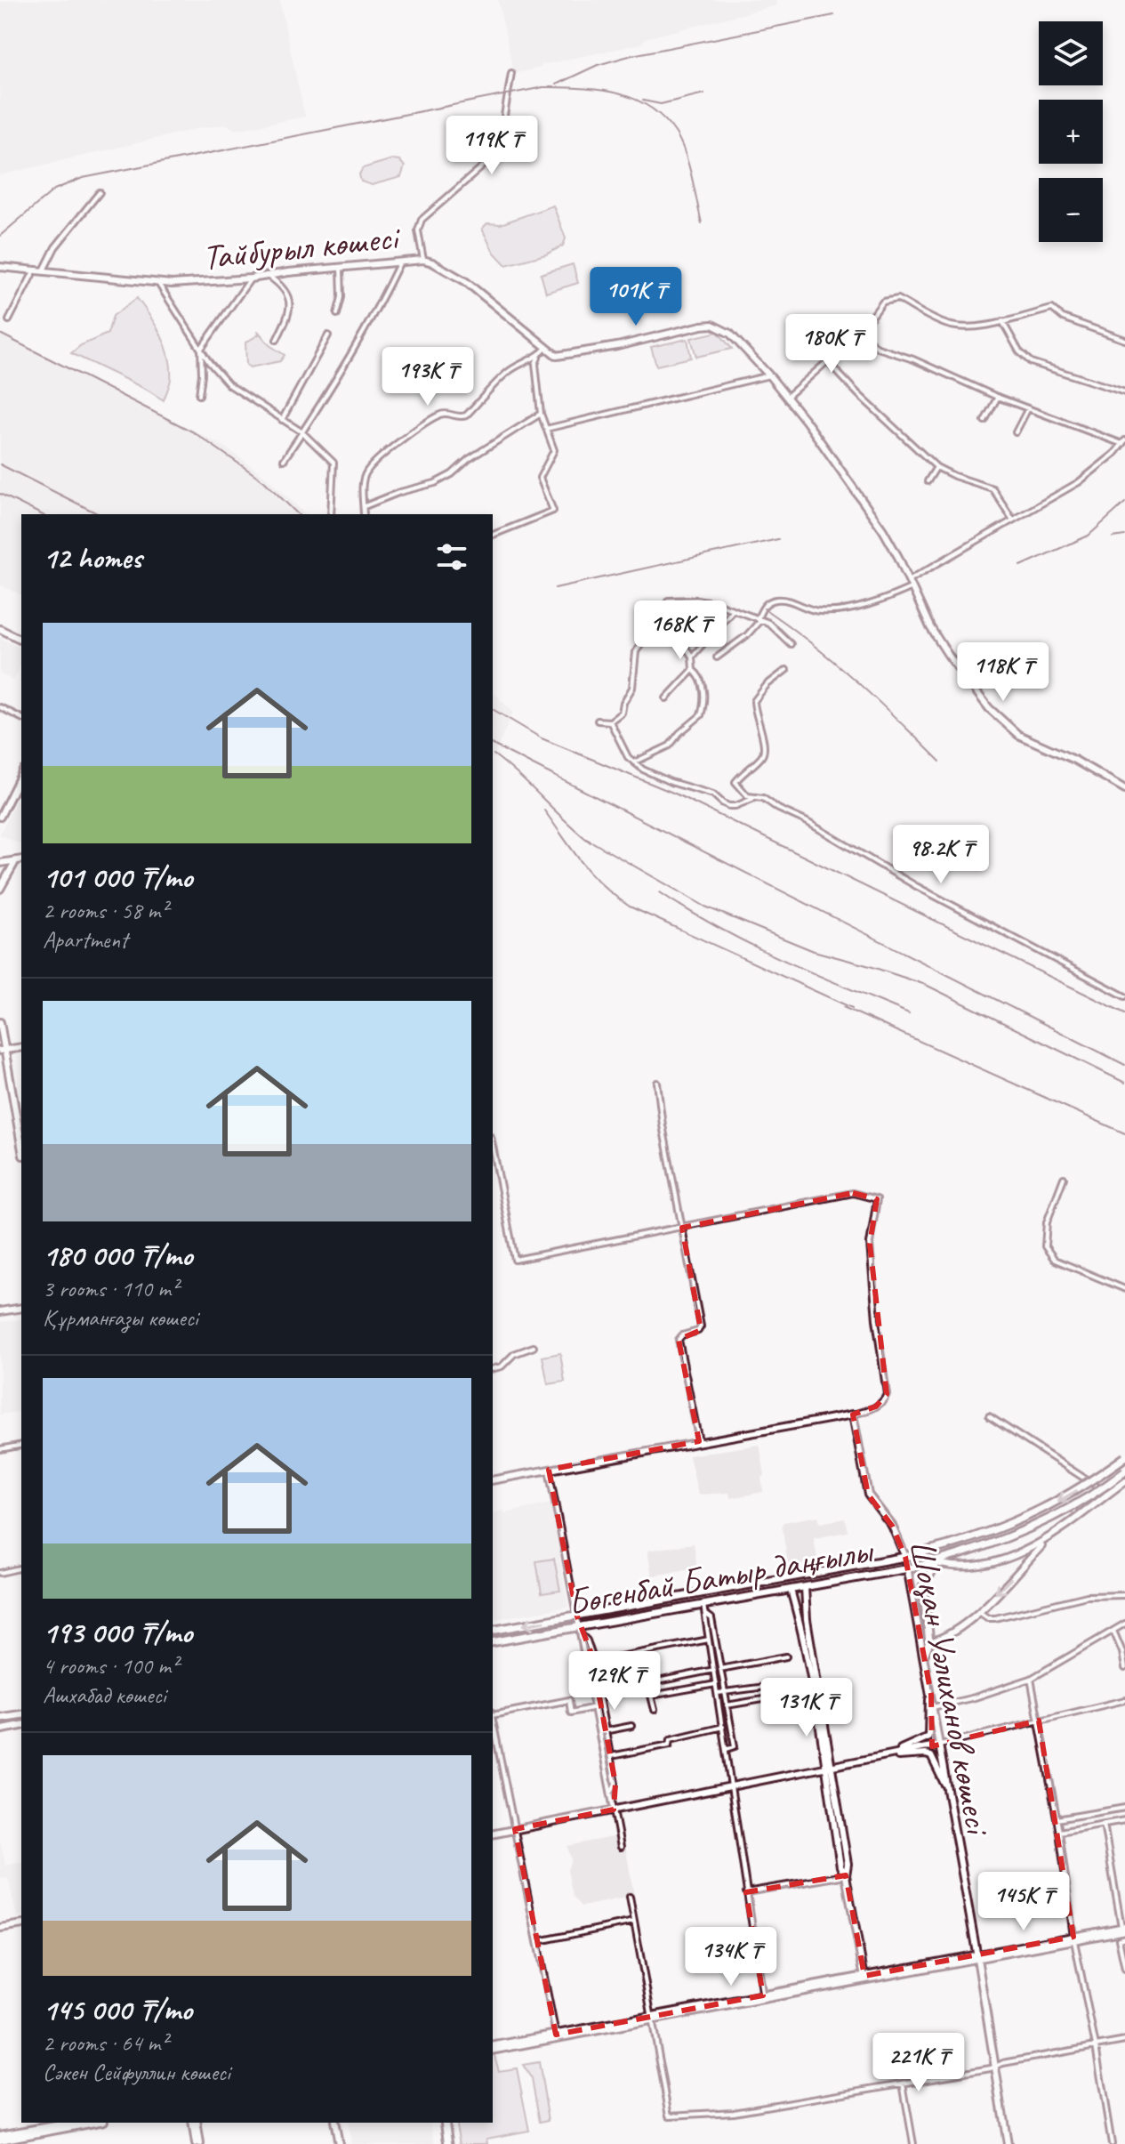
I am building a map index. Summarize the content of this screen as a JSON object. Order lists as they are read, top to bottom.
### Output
{
  "streets": {
    "main road": ["Тайбурыл көшесі", "Бөгенбай Батыр даңғылы", "Шоқан Уәлиханов көшесі"]
  },
  "crossings": [
    ["Бөгенбай Батыр даңғылы", "Шоқан Уәлиханов көшесі"]
  ],
  "page": {
    "map_buttons": ["+", "−"],
    "price": [
      "119K ₸",
      "101K ₸",
      "180K ₸",
      "193K ₸",
      "168K ₸",
      "118K ₸",
      "98.2K ₸",
      "129K ₸",
      "131K ₸",
      "145K ₸",
      "134K ₸",
      "221K ₸"
    ],
    "heading": "12 homes",
    "list": [
      {
        "name": "101 000 ₸/mo",
        "note": "2 rooms · 58 m² · Apartment"
      },
      {
        "name": "180 000 ₸/mo",
        "note": "3 rooms · 110 m² · Құрманғазы көшесі"
      },
      {
        "name": "193 000 ₸/mo",
        "note": "4 rooms · 100 m² · Ашхабад көшесі"
      },
      {
        "name": "145 000 ₸/mo",
        "note": "2 rooms · 64 m² · Сәкен Сейфуллин көшесі"
      }
    ]
  }
}
